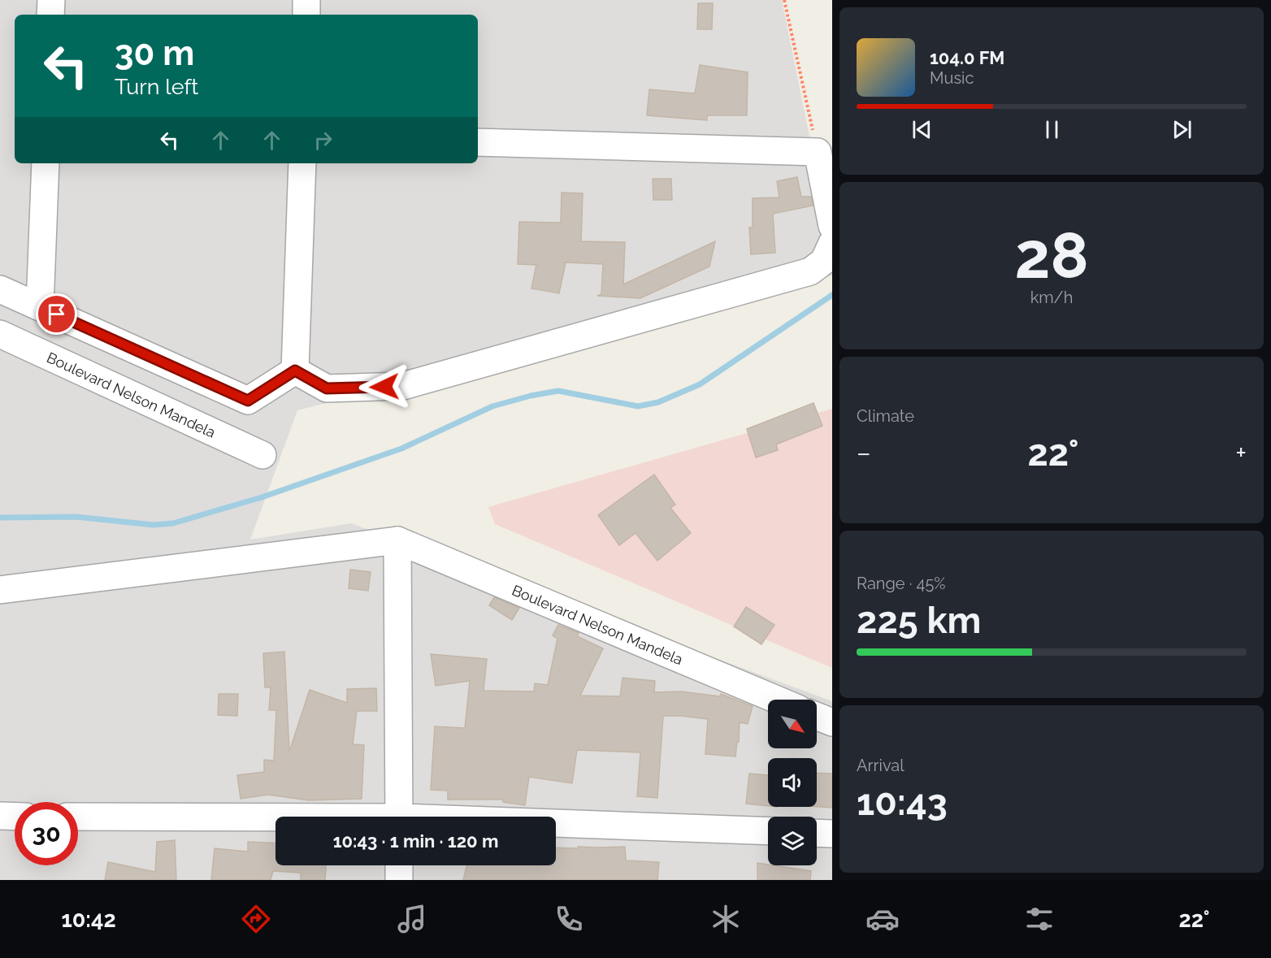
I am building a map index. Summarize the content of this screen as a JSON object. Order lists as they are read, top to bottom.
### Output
{
  "streets": {
    "street": ["Boulevard Nelson Mandela"]
  },
  "north": "bottom right",
  "page": {
    "turn": ["30 m", "Turn left"],
    "song": ["104.0 FM", "Music"],
    "tile": [
      ["28", "km/h"],
      "Climate",
      ["Range · 45%", "225 km"],
      ["Arrival", "10:43"]
    ],
    "heat": ["−", "22°", "+"],
    "limit": "30",
    "trip": "10:43 · 1 min · 120 m",
    "tabs": ["10:42", "22°"]
  }
}
